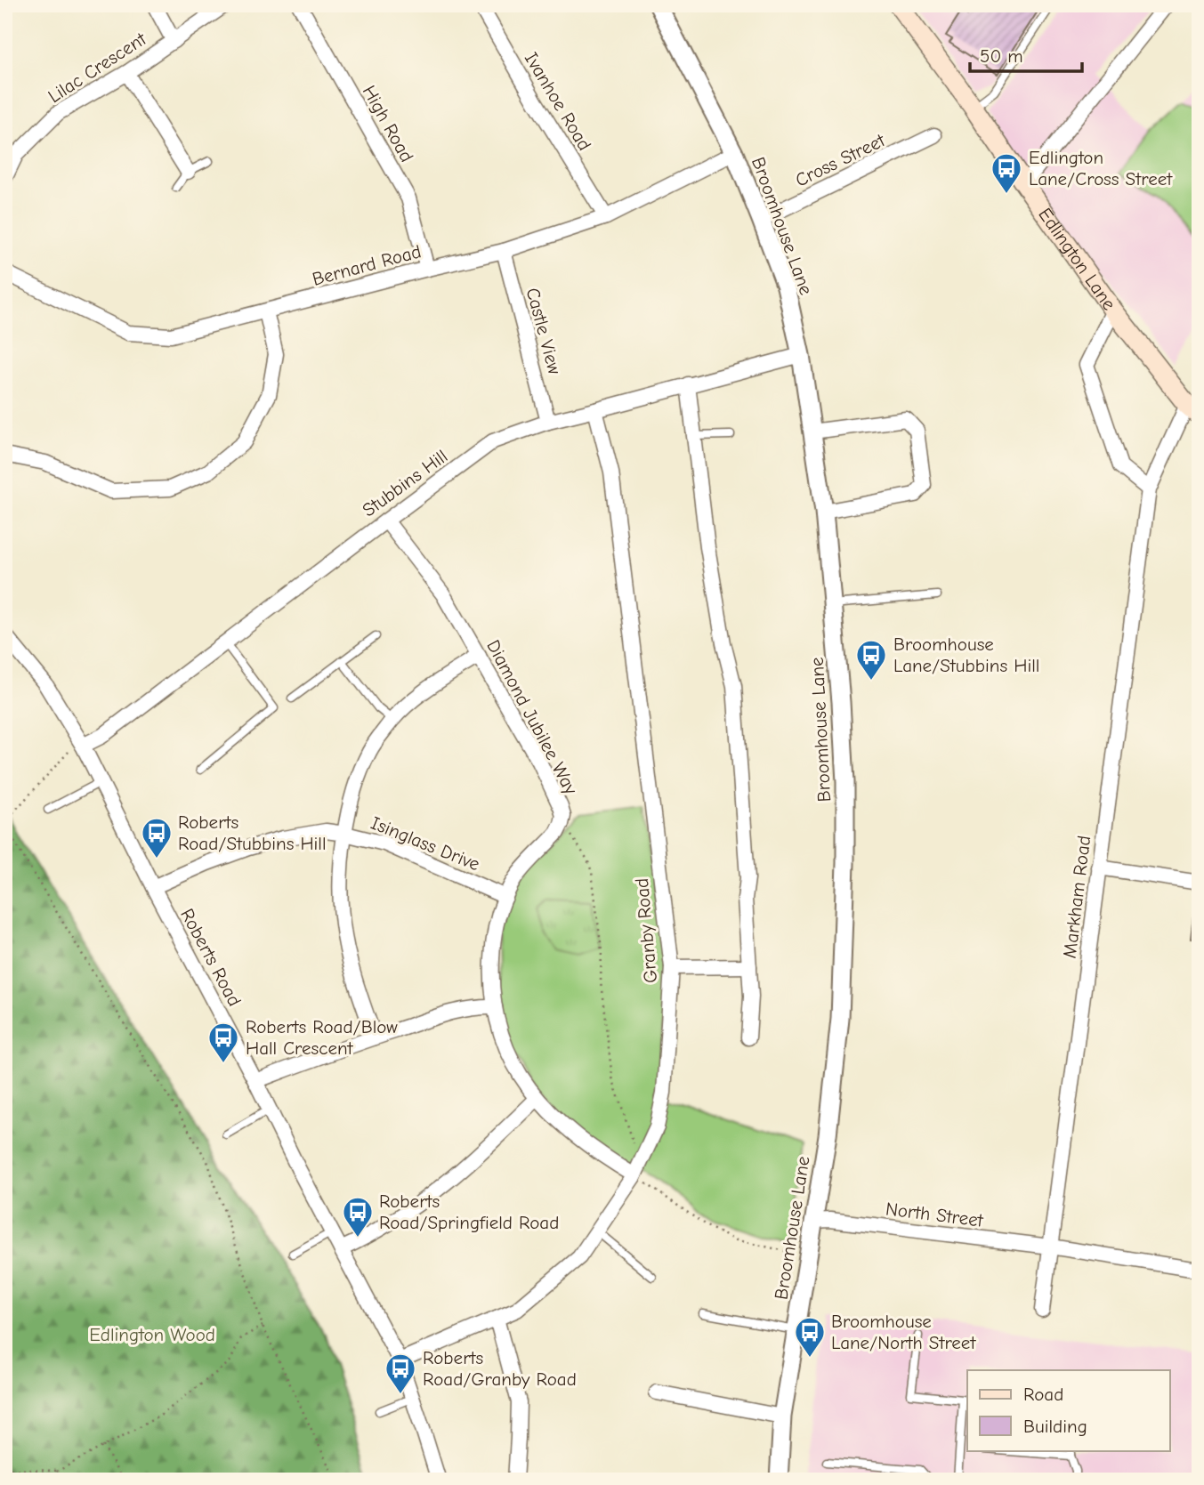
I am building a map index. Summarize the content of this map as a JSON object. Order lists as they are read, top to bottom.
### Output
{
  "streets": {
    "main road": ["Edlington Lane"],
    "street": [
      "Lilac Crescent",
      "Ivanhoe Road",
      "High Road",
      "Cross Street",
      "Broomhouse Lane",
      "Bernard Road",
      "Castle View",
      "Stubbins Hill",
      "Diamond Jubilee Way",
      "Isinglass Drive",
      "Markham Road",
      "Granby Road",
      "Roberts Road",
      "North Street"
    ]
  },
  "crossings": [
    ["Ivanhoe Road", "Bernard Road"],
    ["High Road", "Bernard Road"],
    ["Cross Street", "Broomhouse Lane"],
    ["Broomhouse Lane", "Bernard Road"],
    ["Broomhouse Lane", "Stubbins Hill"],
    ["Broomhouse Lane", "North Street"],
    ["Edlington Lane", "Markham Road"],
    ["Bernard Road", "Castle View"],
    ["Castle View", "Stubbins Hill"],
    ["Stubbins Hill", "Diamond Jubilee Way"],
    ["Stubbins Hill", "Granby Road"],
    ["Stubbins Hill", "Roberts Road"],
    ["Diamond Jubilee Way", "Isinglass Drive"],
    ["Diamond Jubilee Way", "Granby Road"],
    ["Isinglass Drive", "Roberts Road"],
    ["Markham Road", "North Street"],
    ["Granby Road", "Roberts Road"]
  ],
  "parks": ["Edlington Wood"],
  "places": {
    "bus stop": [
      "Edlington Lane/Cross Street",
      "Broomhouse Lane/Stubbins Hill",
      "Roberts Road/Stubbins Hill",
      "Roberts Road/Blow Hall Crescent",
      "Roberts Road/Springfield Road",
      "Broomhouse Lane/North Street",
      "Roberts Road/Granby Road"
    ]
  },
  "legend": ["Road", "Building"],
  "scale_bar": "50 m"
}
